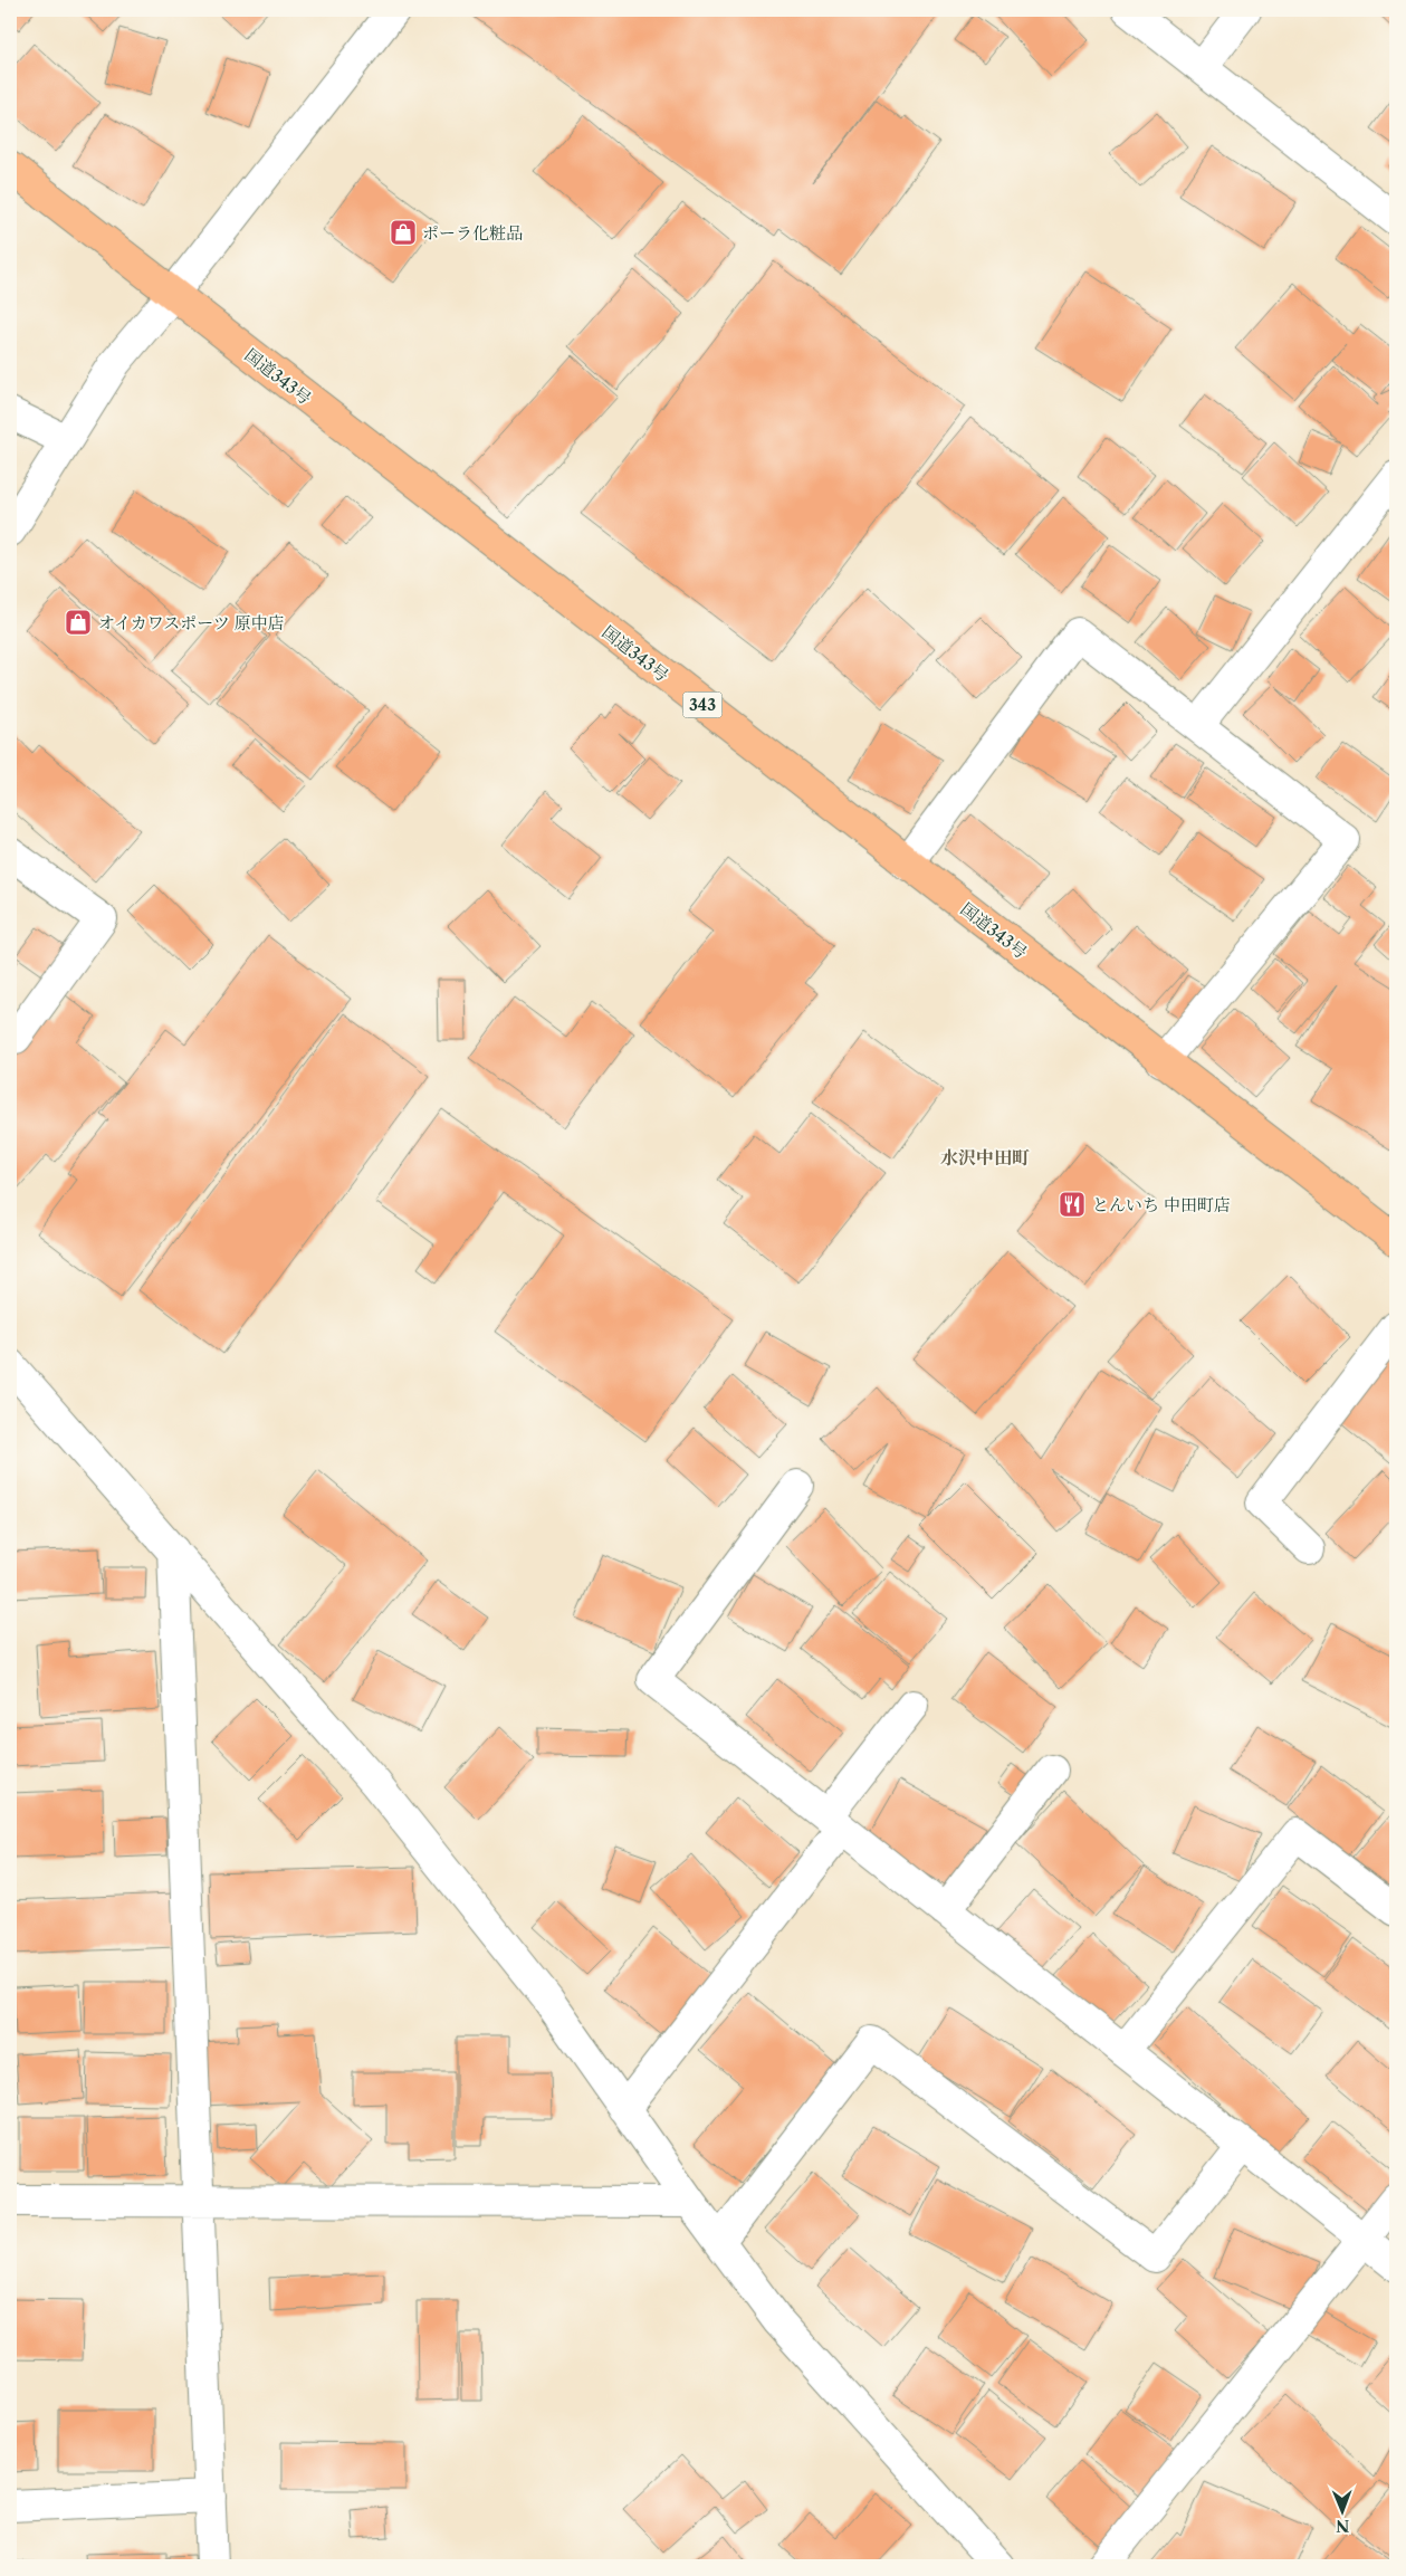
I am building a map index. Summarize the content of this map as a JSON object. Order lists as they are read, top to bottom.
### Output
{
  "streets": {
    "highway": ["国道343号", "343"]
  },
  "districts": ["水沢中田町"],
  "places": {
    "shop": ["ポーラ化粧品", "オイカワスポーツ 原中店"],
    "restaurant": ["とんいち 中田町店"]
  },
  "north": "bottom"
}
